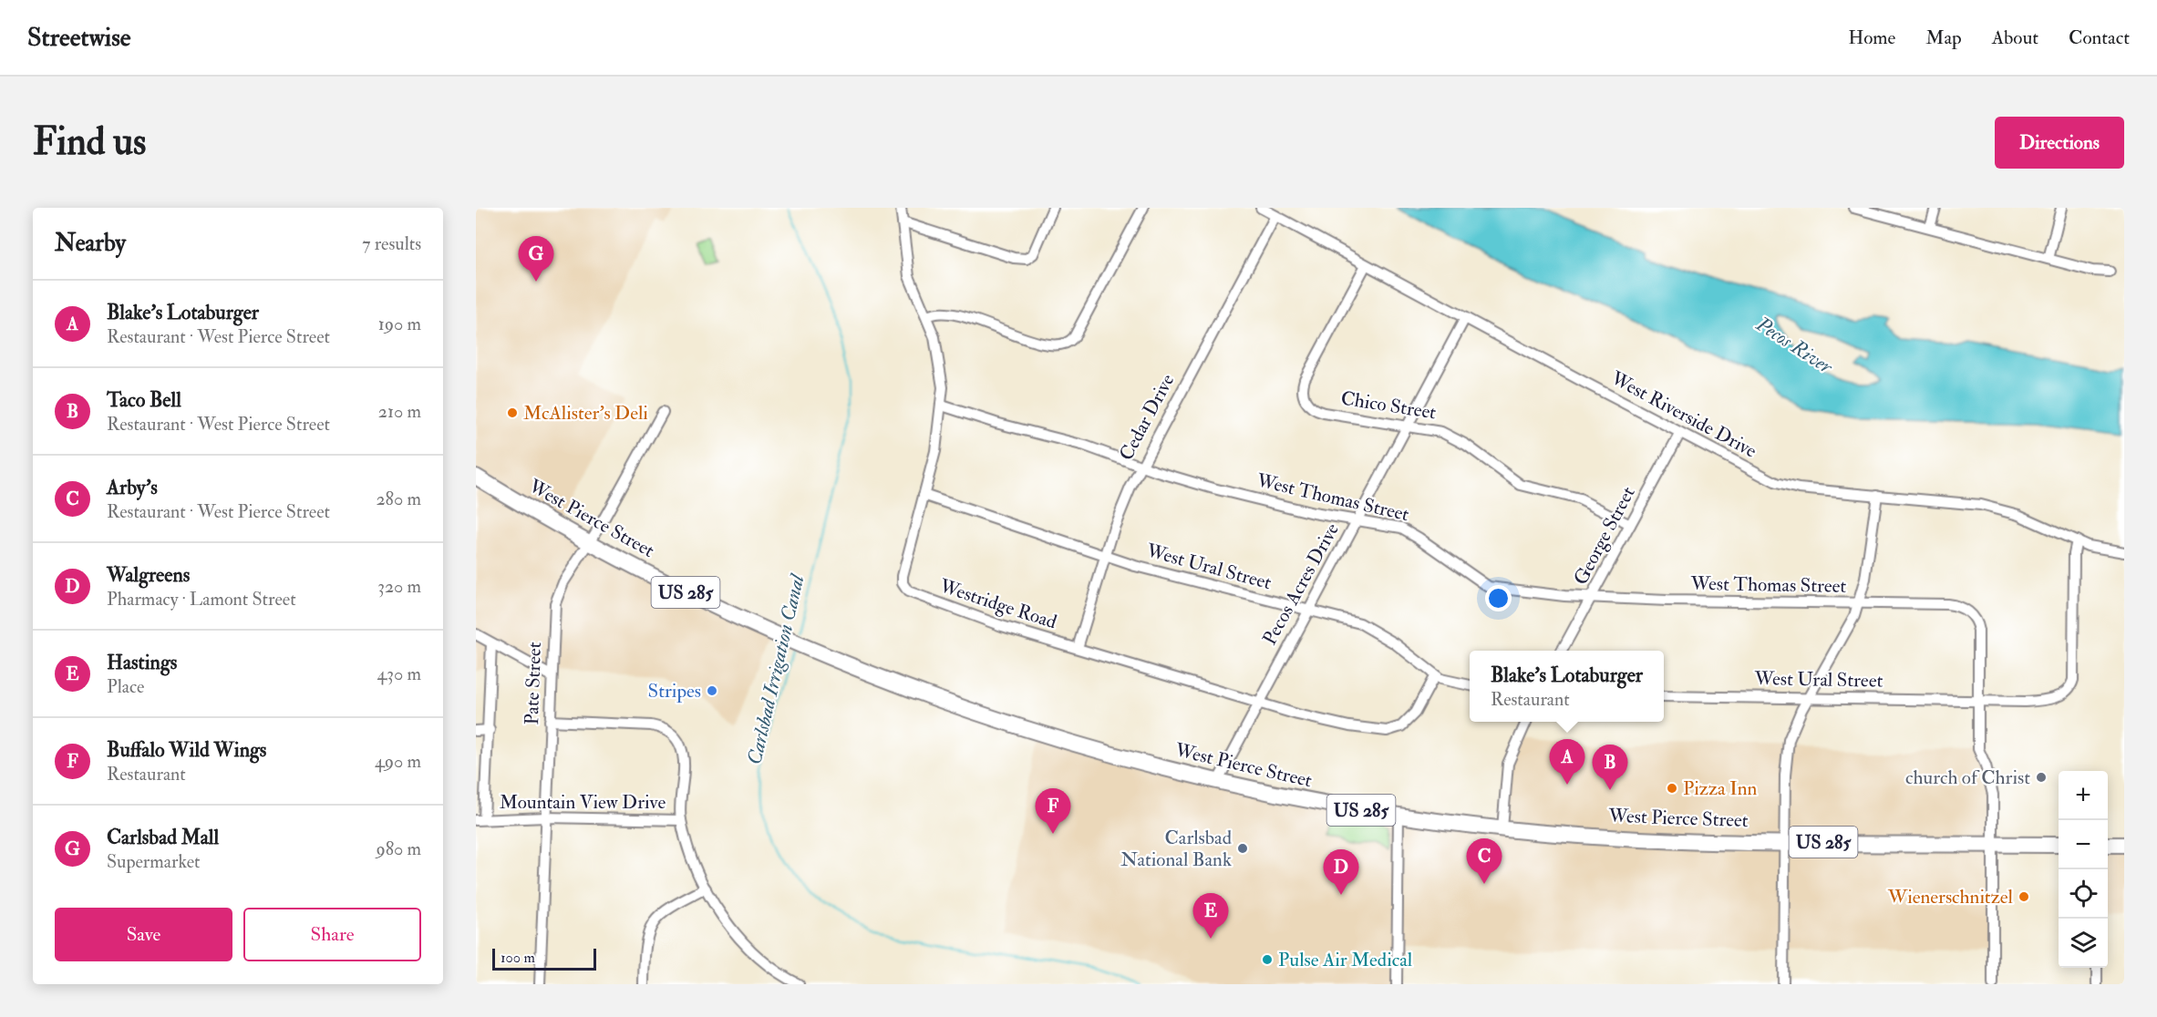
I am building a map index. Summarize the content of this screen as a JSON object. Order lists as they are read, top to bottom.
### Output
{
  "streets": {
    "highway": ["West Pierce Street", "US 285"],
    "street": [
      "Chico Street",
      "West Riverside Drive",
      "Cedar Drive",
      "West Thomas Street",
      "George Street",
      "West Ural Street",
      "Pecos Acres Drive",
      "Westridge Road",
      "Pate Street",
      "Mountain View Drive"
    ]
  },
  "crossings": [
    ["Chico Street", "West Riverside Drive"],
    ["Chico Street", "George Street"],
    ["Chico Street", "Pecos Acres Drive"],
    ["West Riverside Drive", "Cedar Drive"],
    ["West Riverside Drive", "George Street"],
    ["West Riverside Drive", "West Ural Street"],
    ["West Riverside Drive", "Pecos Acres Drive"],
    ["Cedar Drive", "West Thomas Street"],
    ["Cedar Drive", "West Ural Street"],
    ["Cedar Drive", "Westridge Road"],
    ["West Thomas Street", "West Pierce Street"],
    ["West Thomas Street", "George Street"],
    ["West Thomas Street", "West Ural Street"],
    ["West Thomas Street", "Pecos Acres Drive"],
    ["West Thomas Street", "Westridge Road"],
    ["West Pierce Street", "Pecos Acres Drive"],
    ["West Pierce Street", "Pate Street"],
    ["West Ural Street", "Pecos Acres Drive"],
    ["West Ural Street", "Westridge Road"],
    ["Pecos Acres Drive", "Westridge Road"],
    ["Pate Street", "Mountain View Drive"]
  ],
  "water": ["Pecos River", "Carlsbad Irrigation Canal"],
  "places": [
    "McAlister's Deli",
    "Stripes",
    "church of Christ",
    "Pizza Inn",
    "Carlsbad National Bank",
    "Wienerschnitzel",
    "Pulse Air Medical"
  ],
  "scale_bar": "100 m",
  "page": {
    "header": "Streetwise",
    "nav": [
      "Home",
      "Map",
      "About",
      "Contact"
    ],
    "buttons": [
      "Directions",
      ["Save", "Share"]
    ],
    "title": "Find us",
    "heading": ["Nearby", "7 results"],
    "pins": [
      "G",
      "A",
      "B",
      "F",
      "C",
      "D",
      "E"
    ],
    "list": [
      {
        "mark": "A",
        "name": "Blake's Lotaburger",
        "note": "Restaurant · West Pierce Street",
        "value": "190 m"
      },
      {
        "mark": "B",
        "name": "Taco Bell",
        "note": "Restaurant · West Pierce Street",
        "value": "210 m"
      },
      {
        "mark": "C",
        "name": "Arby's",
        "note": "Restaurant · West Pierce Street",
        "value": "280 m"
      },
      {
        "mark": "D",
        "name": "Walgreens",
        "note": "Pharmacy · Lamont Street",
        "value": "320 m"
      },
      {
        "mark": "E",
        "name": "Hastings",
        "note": "Place",
        "value": "430 m"
      },
      {
        "mark": "F",
        "name": "Buffalo Wild Wings",
        "note": "Restaurant",
        "value": "490 m"
      },
      {
        "mark": "G",
        "name": "Carlsbad Mall",
        "note": "Supermarket",
        "value": "980 m"
      }
    ],
    "popup": ["Blake's Lotaburger", "Restaurant"],
    "map_buttons": ["+", "−"],
    "scale": "100 m"
  }
}
